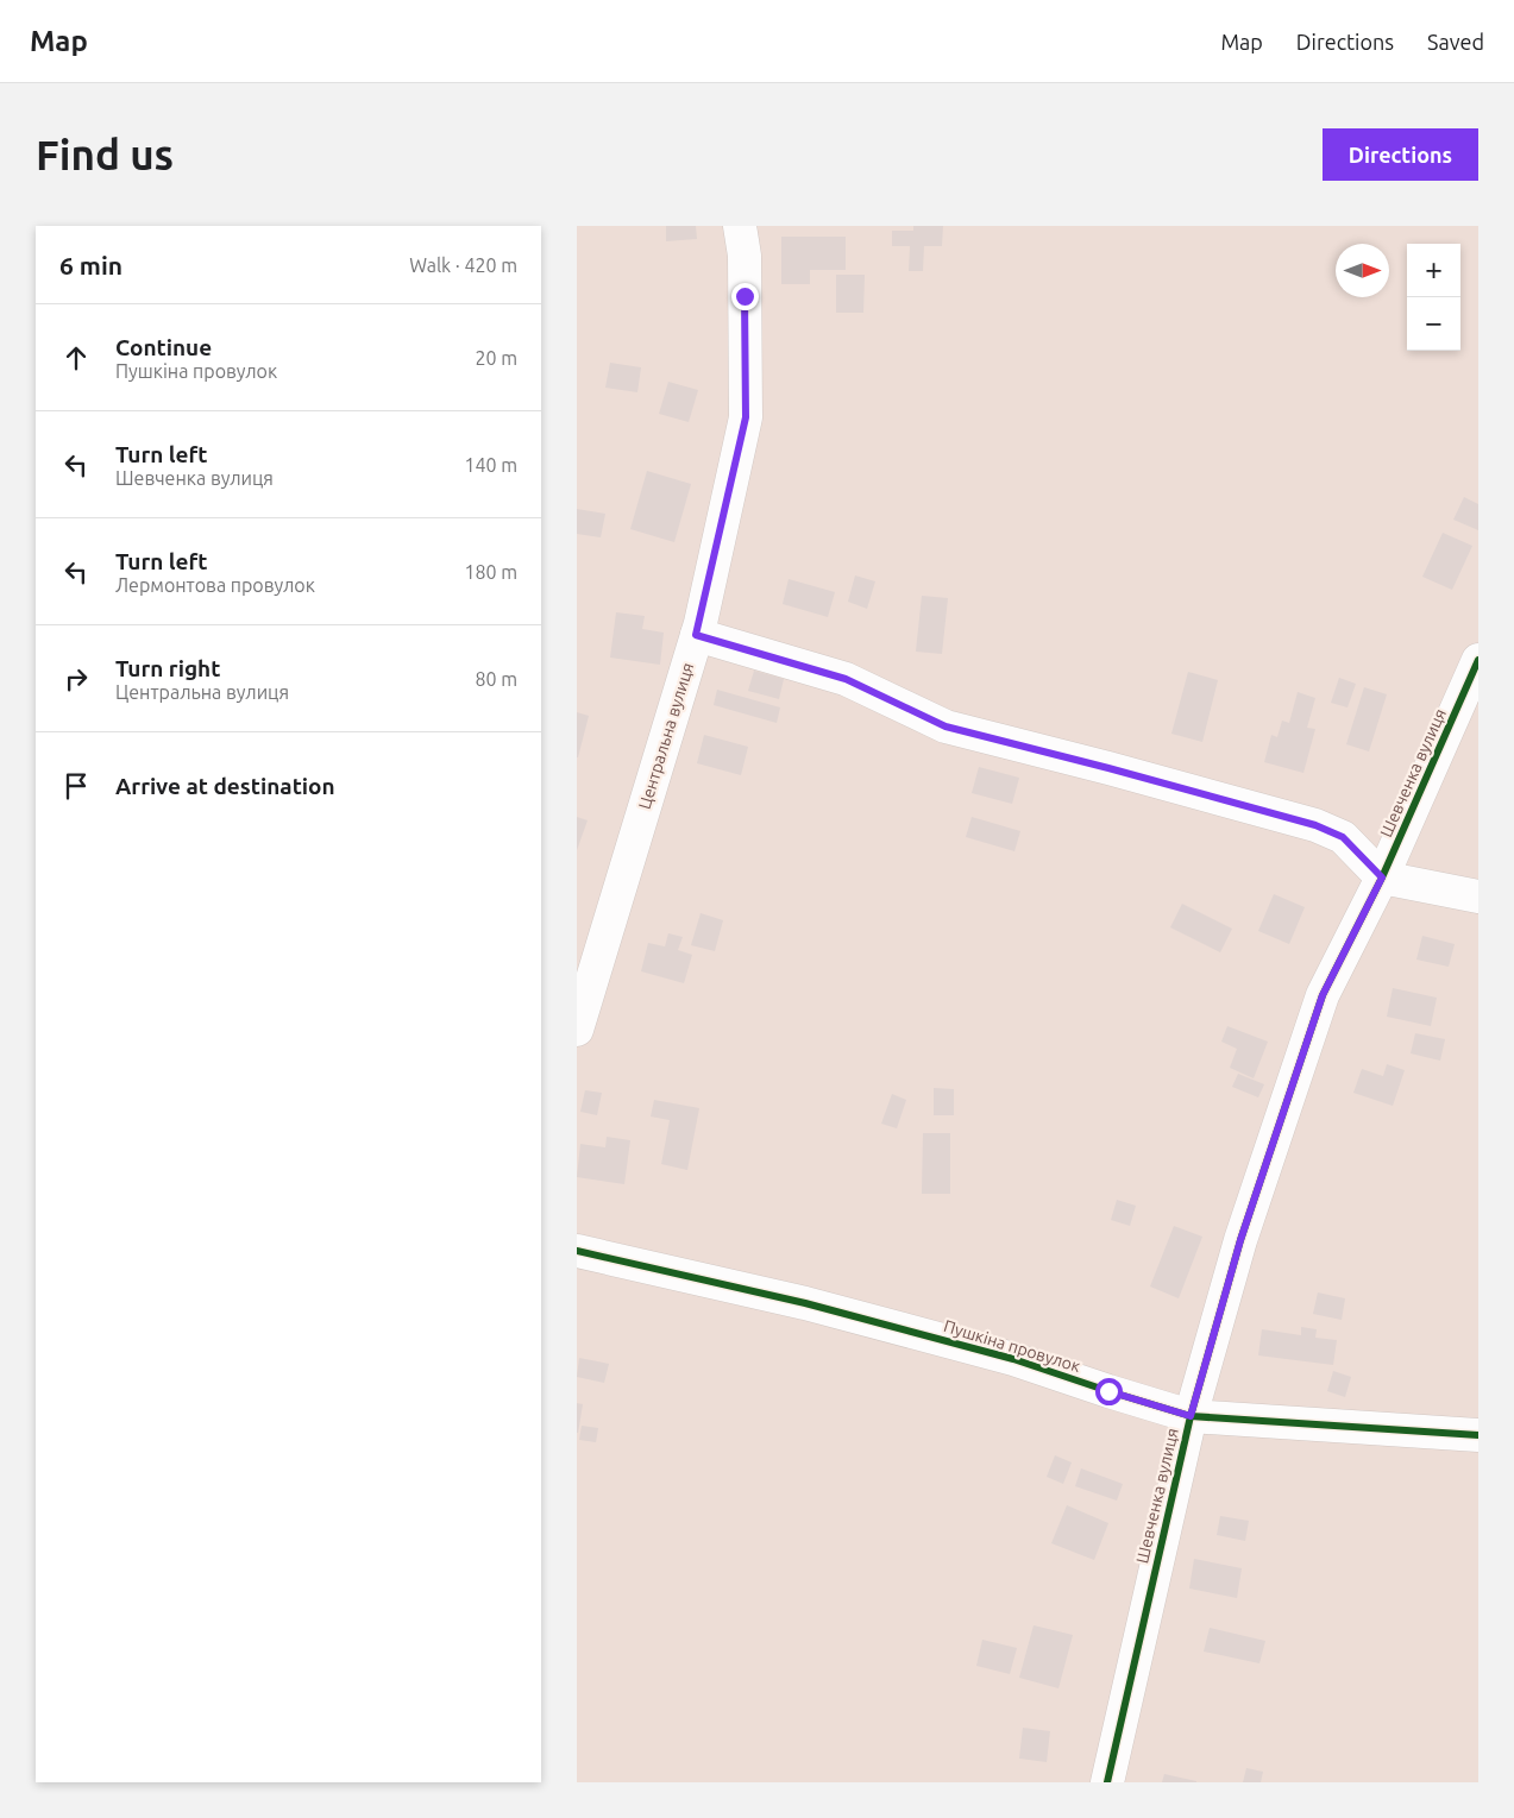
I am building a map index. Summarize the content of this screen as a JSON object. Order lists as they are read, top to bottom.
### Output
{
  "streets": {
    "street": ["Центральна вулиця", "Шевченка вулиця", "Пушкіна провулок"]
  },
  "crossings": [
    ["Шевченка вулиця", "Пушкіна провулок"]
  ],
  "north": "right",
  "page": {
    "header": "Map",
    "nav": ["Map", "Directions", "Saved"],
    "buttons": "Directions",
    "title": "Find us",
    "heading": ["6 min", "Walk · 420 m"],
    "map_buttons": ["+", "−"],
    "list": [
      ["Continue", "Пушкіна провулок", "20 m"],
      ["Turn left", "Шевченка вулиця", "140 m"],
      ["Turn left", "Лермонтова провулок", "180 m"],
      ["Turn right", "Центральна вулиця", "80 m"],
      "Arrive at destination"
    ]
  }
}
